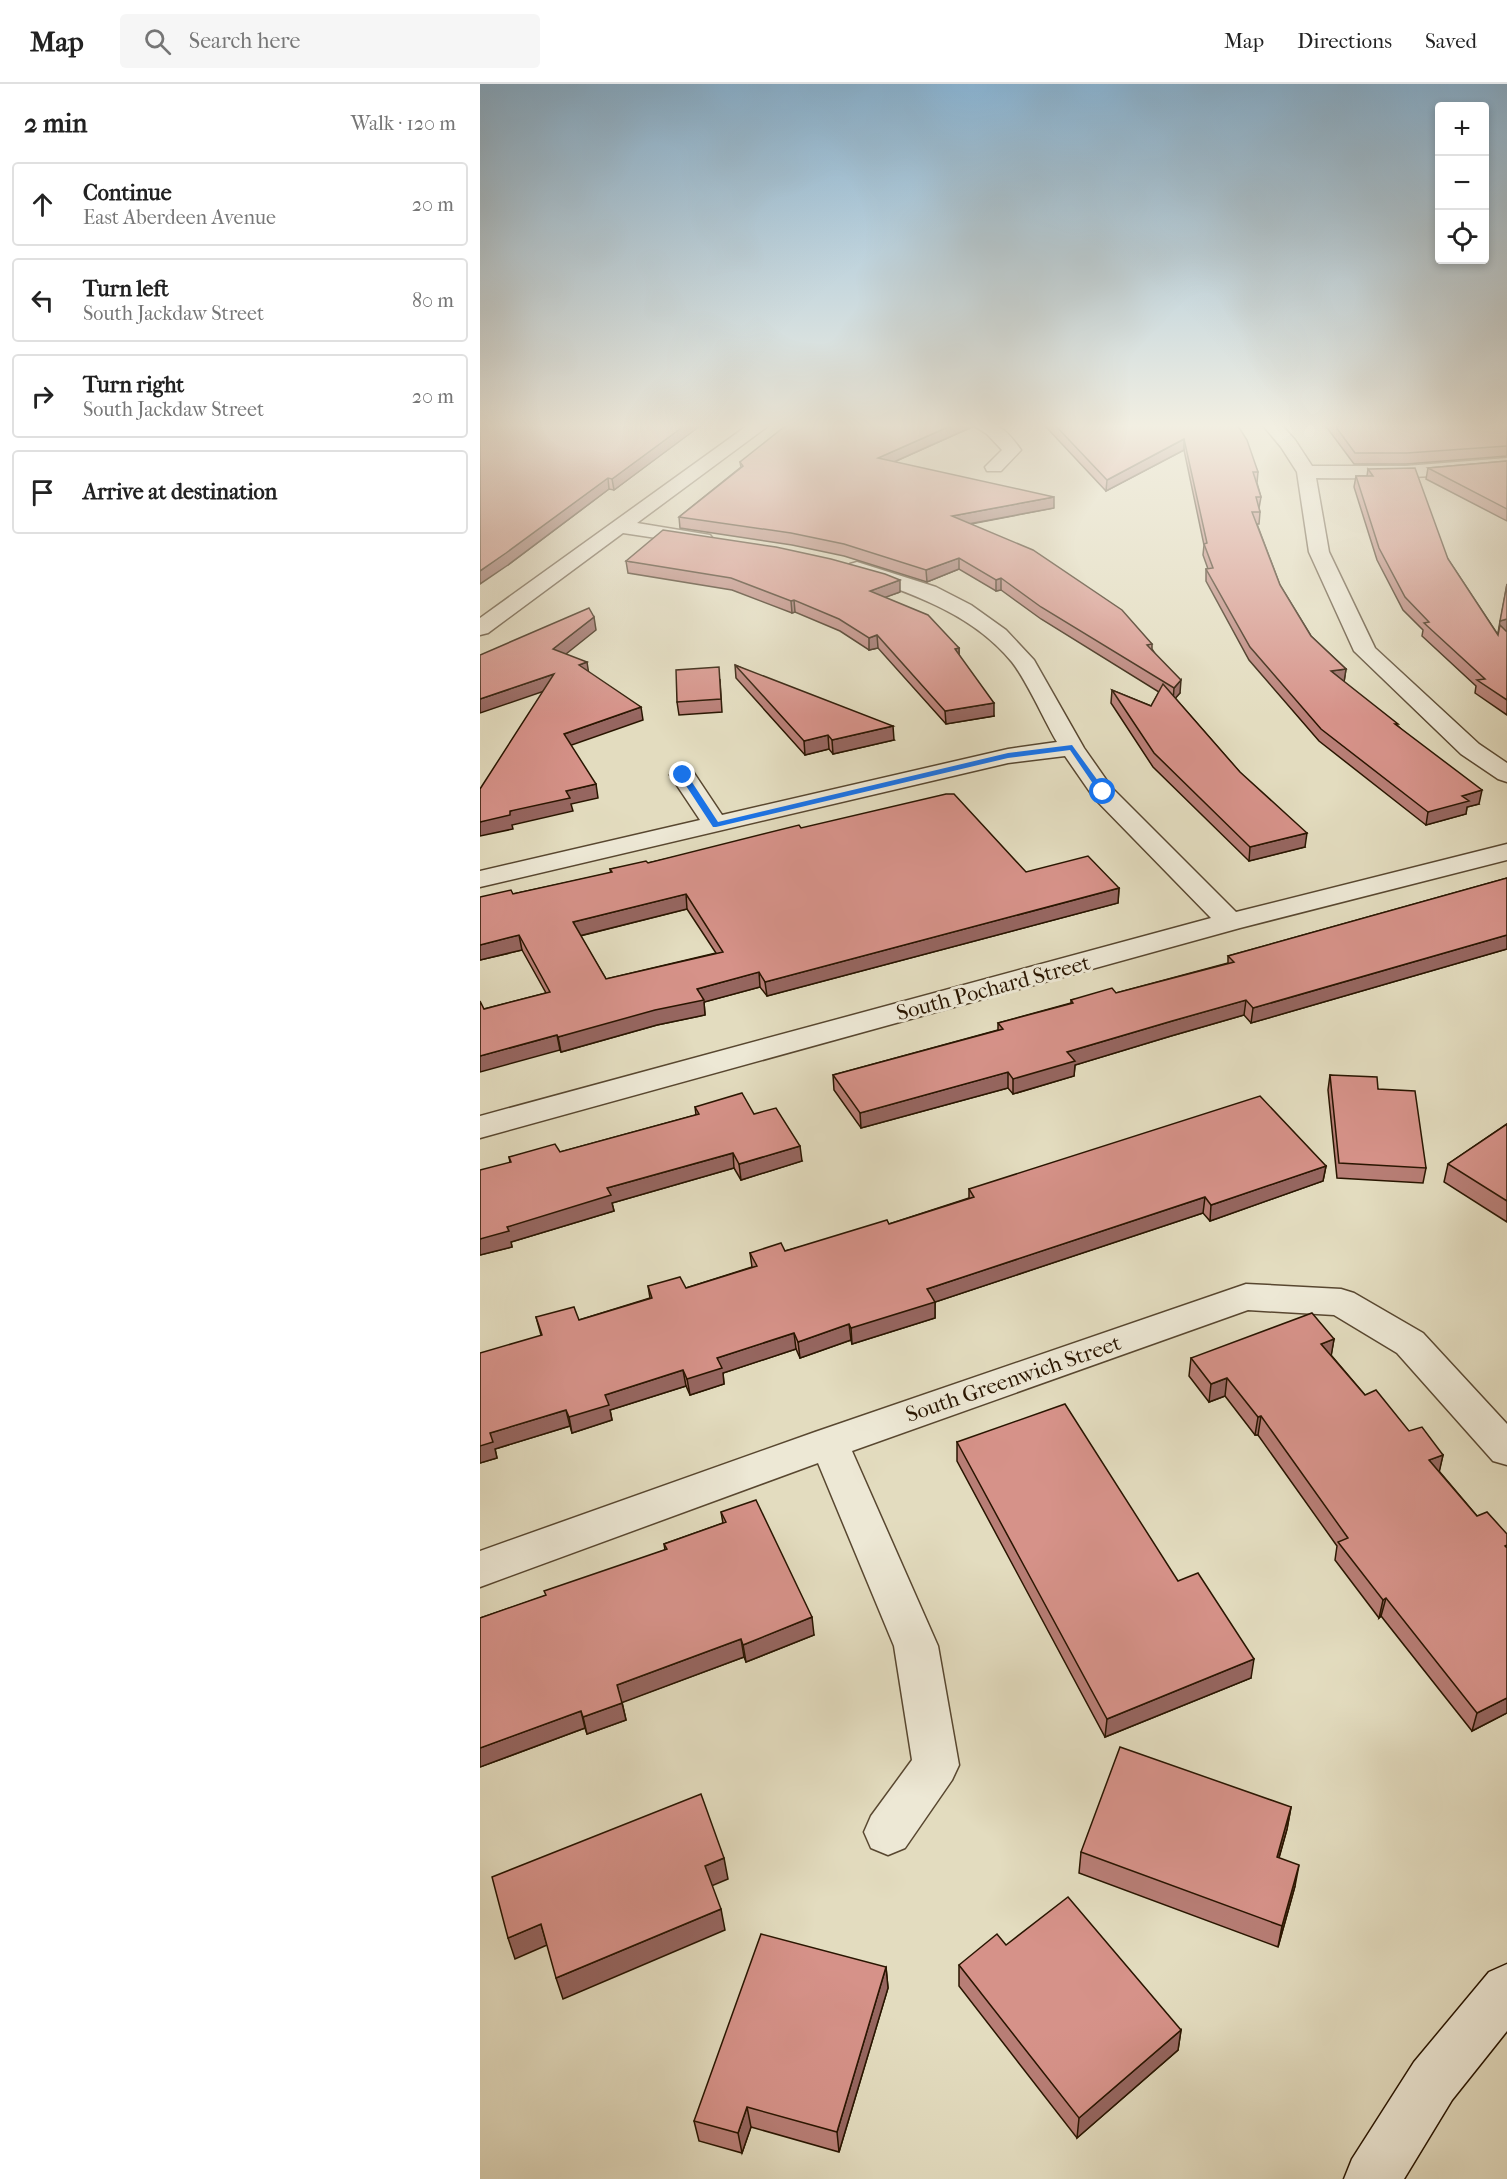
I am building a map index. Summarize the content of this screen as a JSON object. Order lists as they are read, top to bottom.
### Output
{
  "streets": {
    "street": ["South Pochard Street", "South Greenwich Street"]
  },
  "page": {
    "header": "Map",
    "search": "Search here",
    "nav": ["Map", "Directions", "Saved"],
    "heading": ["2 min", "Walk · 120 m"],
    "map_buttons": ["+", "−"],
    "list": [
      ["Continue", "East Aberdeen Avenue", "20 m"],
      ["Turn left", "South Jackdaw Street", "80 m"],
      ["Turn right", "South Jackdaw Street", "20 m"],
      "Arrive at destination"
    ]
  }
}
